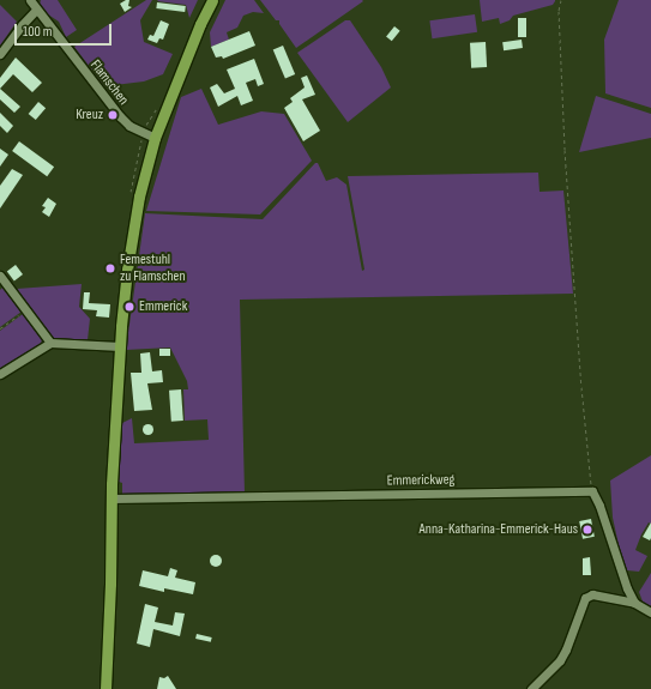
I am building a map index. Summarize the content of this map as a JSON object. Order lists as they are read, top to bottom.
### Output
{
  "streets": {
    "street": ["Flamschen", "Emmerickweg"]
  },
  "places": [
    "Kreuz",
    "Femestuhl zu Flamschen",
    "Emmerick",
    "Anna-Katharina-Emmerick-Haus"
  ],
  "scale_bar": "100 m"
}
